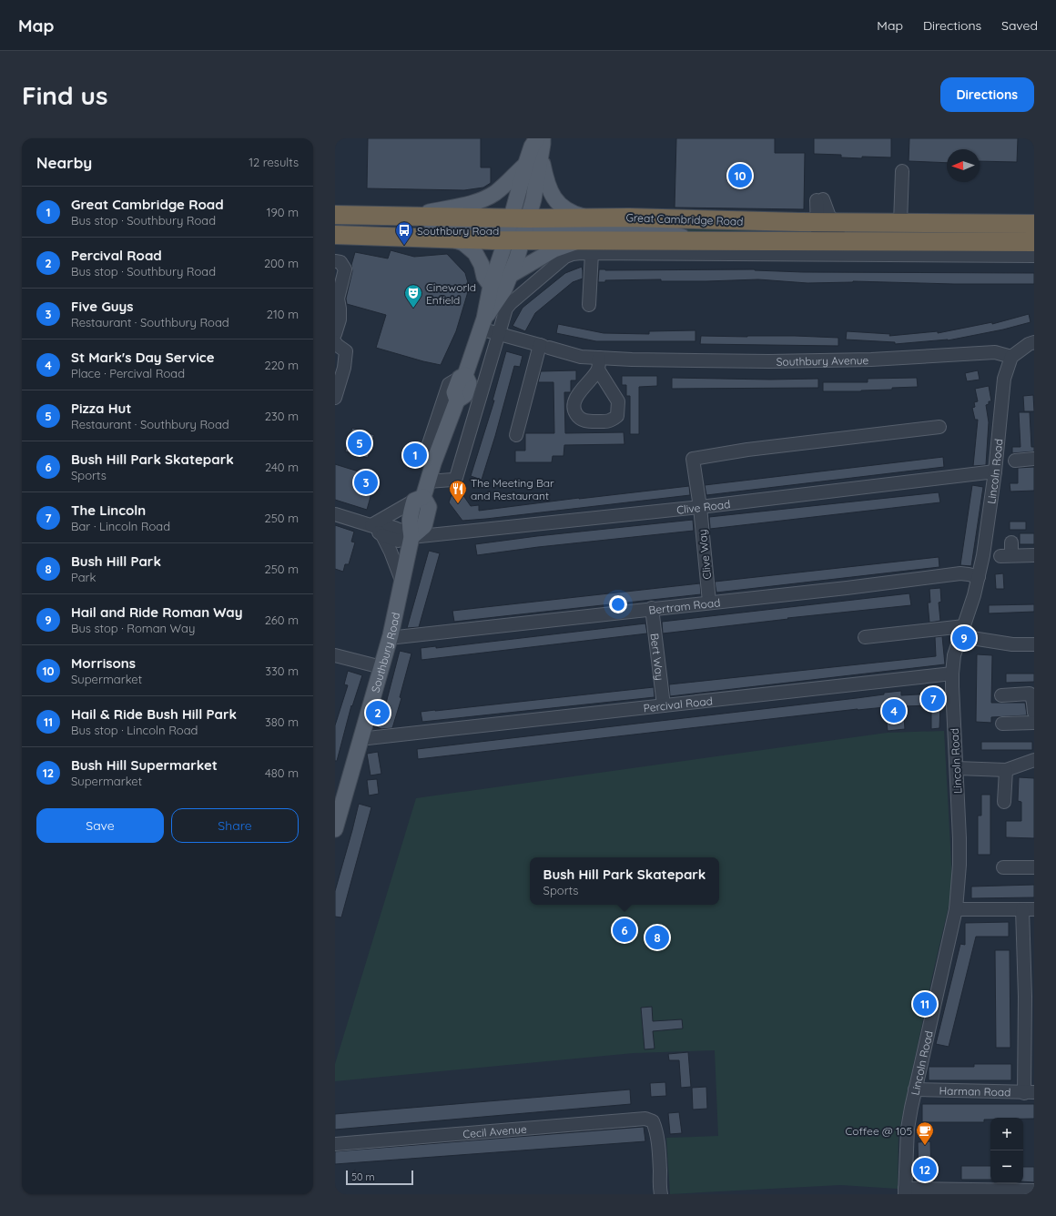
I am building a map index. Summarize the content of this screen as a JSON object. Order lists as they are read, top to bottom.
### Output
{
  "streets": {
    "highway": ["Great Cambridge Road"],
    "main road": ["Southbury Road"],
    "street": [
      "Southbury Avenue",
      "Lincoln Road",
      "Clive Road",
      "Clive Way",
      "Bertram Road",
      "Bert Way",
      "Percival Road",
      "Harman Road",
      "Cecil Avenue"
    ]
  },
  "crossings": [
    ["Great Cambridge Road", "Southbury Road"],
    ["Southbury Avenue", "Lincoln Road"],
    ["Lincoln Road", "Clive Road"],
    ["Lincoln Road", "Bertram Road"],
    ["Lincoln Road", "Percival Road"],
    ["Lincoln Road", "Harman Road"],
    ["Clive Road", "Clive Way"],
    ["Clive Road", "Southbury Road"],
    ["Clive Way", "Bertram Road"],
    ["Bertram Road", "Southbury Road"],
    ["Bertram Road", "Bert Way"],
    ["Southbury Road", "Percival Road"],
    ["Bert Way", "Percival Road"]
  ],
  "places": {
    "bus stop": ["Southbury Road"],
    "theatre": ["Cineworld Enfield"],
    "restaurant": ["The Meeting Bar and Restaurant"],
    "cafe": ["Coffee @ 105"]
  },
  "scale_bar": "50 m",
  "north": "left",
  "page": {
    "header": "Map",
    "nav": ["Map", "Directions", "Saved"],
    "buttons": [
      "Directions",
      ["Save", "Share"]
    ],
    "title": "Find us",
    "heading": ["Nearby", "12 results"],
    "pins": [
      "10",
      "5",
      "1",
      "3",
      "9",
      "7",
      "4",
      "2",
      "6",
      "8",
      "11",
      "12"
    ],
    "list": [
      {
        "mark": "1",
        "name": "Great Cambridge Road",
        "note": "Bus stop · Southbury Road",
        "value": "190 m"
      },
      {
        "mark": "2",
        "name": "Percival Road",
        "note": "Bus stop · Southbury Road",
        "value": "200 m"
      },
      {
        "mark": "3",
        "name": "Five Guys",
        "note": "Restaurant · Southbury Road",
        "value": "210 m"
      },
      {
        "mark": "4",
        "name": "St Mark's Day Service",
        "note": "Place · Percival Road",
        "value": "220 m"
      },
      {
        "mark": "5",
        "name": "Pizza Hut",
        "note": "Restaurant · Southbury Road",
        "value": "230 m"
      },
      {
        "mark": "6",
        "name": "Bush Hill Park Skatepark",
        "note": "Sports",
        "value": "240 m"
      },
      {
        "mark": "7",
        "name": "The Lincoln",
        "note": "Bar · Lincoln Road",
        "value": "250 m"
      },
      {
        "mark": "8",
        "name": "Bush Hill Park",
        "note": "Park",
        "value": "250 m"
      },
      {
        "mark": "9",
        "name": "Hail and Ride Roman Way",
        "note": "Bus stop · Roman Way",
        "value": "260 m"
      },
      {
        "mark": "10",
        "name": "Morrisons",
        "note": "Supermarket",
        "value": "330 m"
      },
      {
        "mark": "11",
        "name": "Hail & Ride Bush Hill Park",
        "note": "Bus stop · Lincoln Road",
        "value": "380 m"
      },
      {
        "mark": "12",
        "name": "Bush Hill Supermarket",
        "note": "Supermarket",
        "value": "480 m"
      }
    ],
    "popup": ["Bush Hill Park Skatepark", "Sports"],
    "map_buttons": ["+", "−"],
    "scale": "50 m"
  }
}
